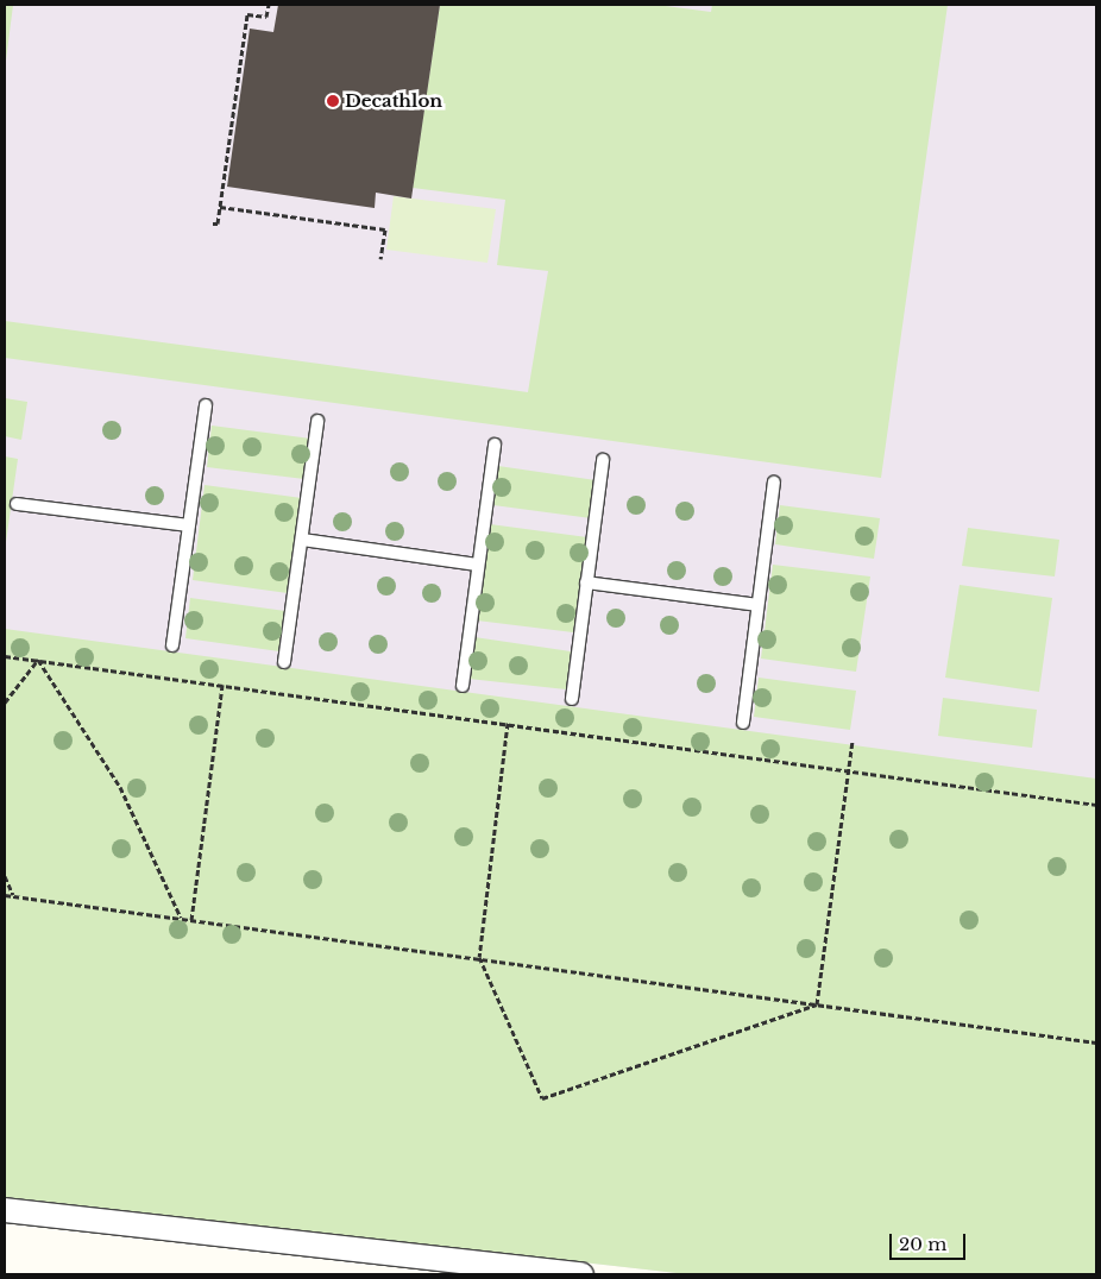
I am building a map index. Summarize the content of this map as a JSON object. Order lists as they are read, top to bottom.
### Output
{
  "places": ["Decathlon"],
  "scale_bar": "20 m"
}
